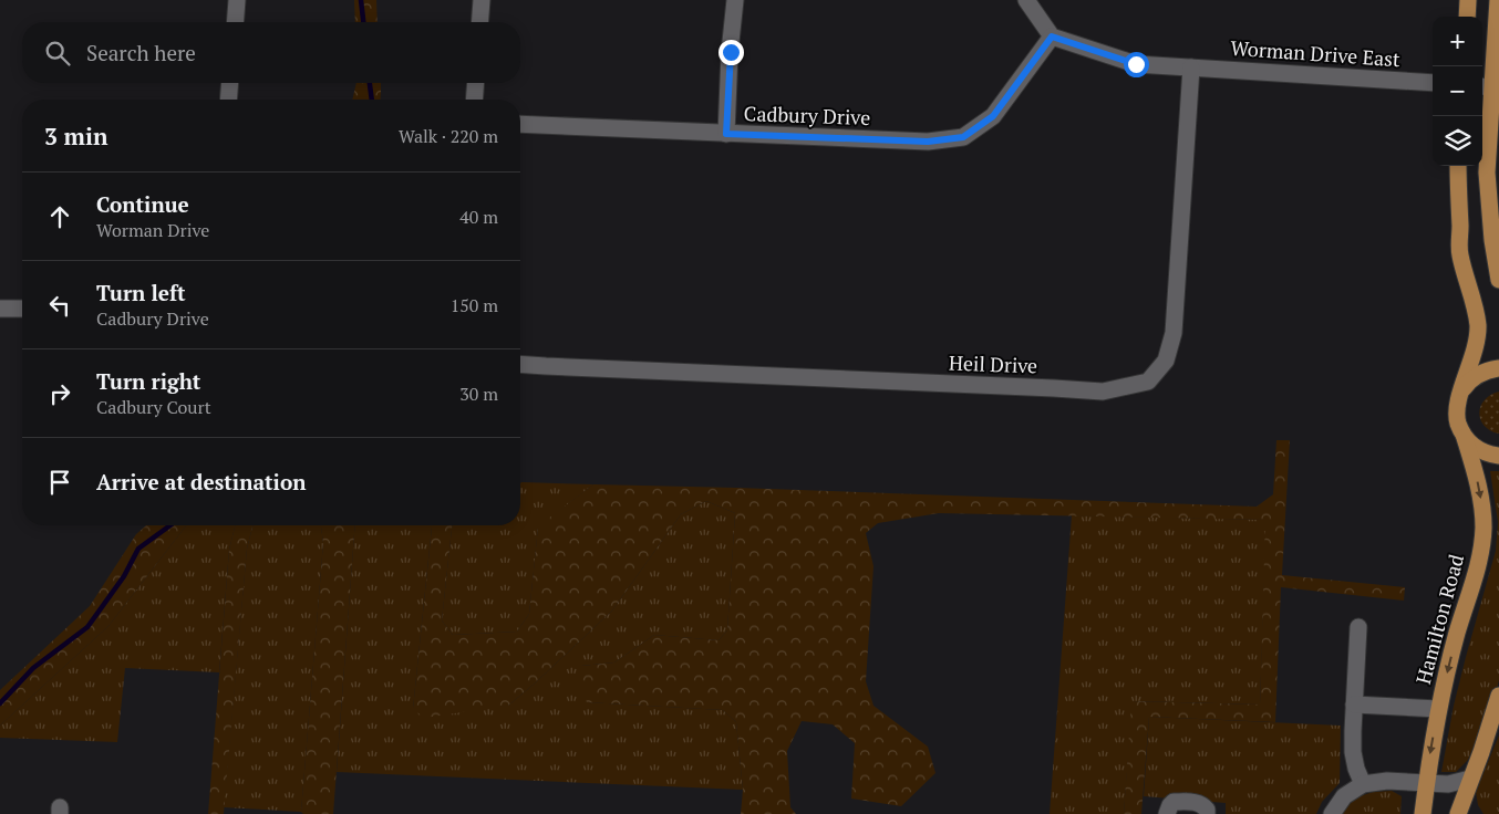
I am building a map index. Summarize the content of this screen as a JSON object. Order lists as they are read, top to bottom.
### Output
{
  "streets": {
    "main road": ["Hamilton Road"],
    "street": ["Worman Drive East", "Cadbury Drive", "Heil Drive"]
  },
  "crossings": [
    ["Worman Drive East", "Cadbury Drive"],
    ["Worman Drive East", "Heil Drive"]
  ],
  "page": {
    "map_buttons": ["+", "−"],
    "search": "Search here",
    "heading": ["3 min", "Walk · 220 m"],
    "list": [
      ["Continue", "Worman Drive", "40 m"],
      ["Turn left", "Cadbury Drive", "150 m"],
      ["Turn right", "Cadbury Court", "30 m"],
      "Arrive at destination"
    ]
  }
}
